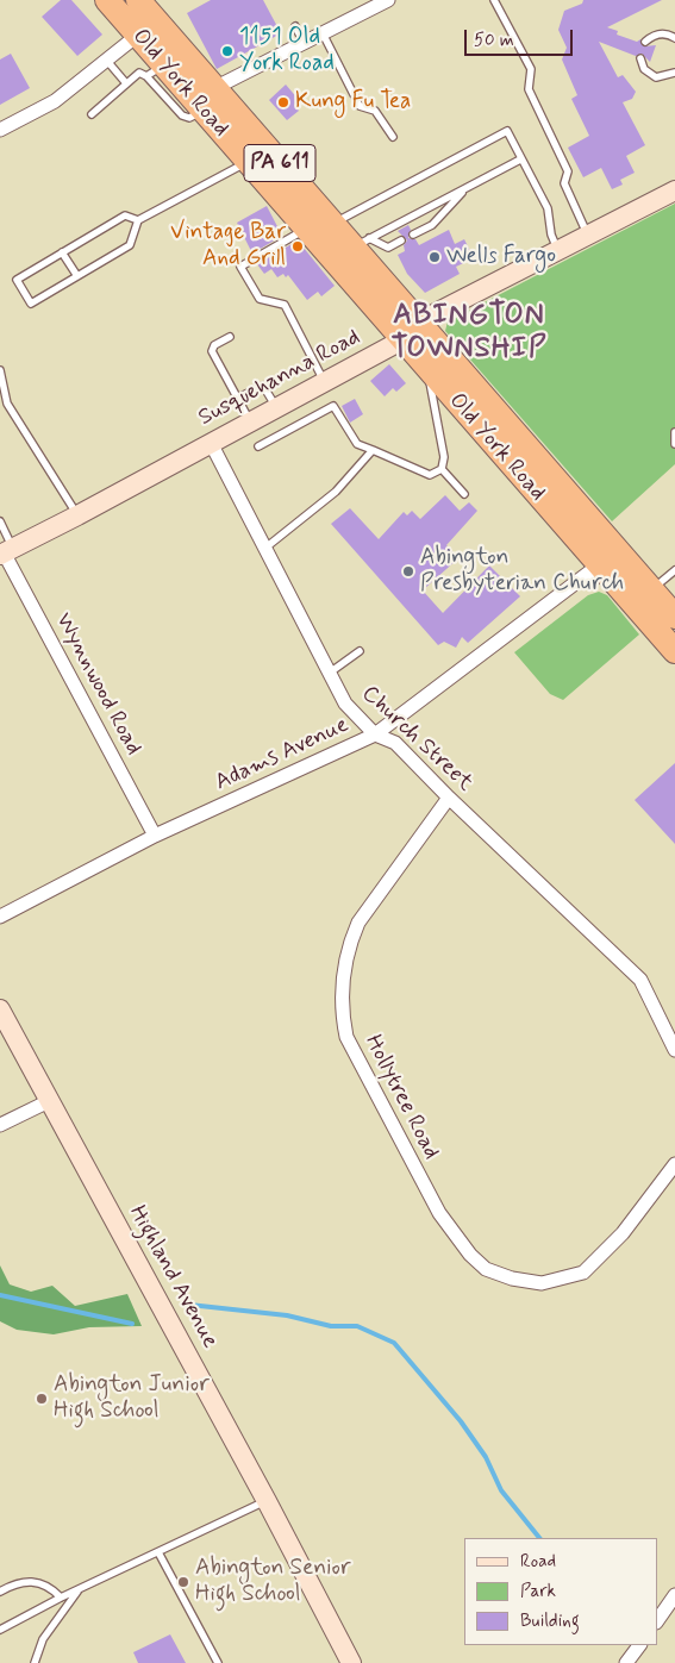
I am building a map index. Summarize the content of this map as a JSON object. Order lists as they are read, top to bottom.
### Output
{
  "streets": {
    "highway": ["Old York Road", "PA 611"],
    "main road": ["Susquehanna Road", "Highland Avenue"],
    "street": [
      "Wynnwood Road",
      "Church Street",
      "Adams Avenue",
      "Hollytree Road"
    ]
  },
  "crossings": [
    ["Old York Road", "Susquehanna Road"],
    ["Old York Road", "Adams Avenue"],
    ["Susquehanna Road", "Wynnwood Road"],
    ["Susquehanna Road", "Church Street"],
    ["Wynnwood Road", "Adams Avenue"],
    ["Church Street", "Adams Avenue"],
    ["Church Street", "Hollytree Road"]
  ],
  "districts": ["ABINGTON TOWNSHIP"],
  "places": [
    "1151 Old York Road",
    "Kung Fu Tea",
    "Vintage Bar And Grill",
    "Wells Fargo",
    "Abington Presbyterian Church",
    "Abington Junior High School",
    "Abington Senior High School"
  ],
  "legend": ["Road", "Park", "Building"],
  "scale_bar": "50 m"
}
